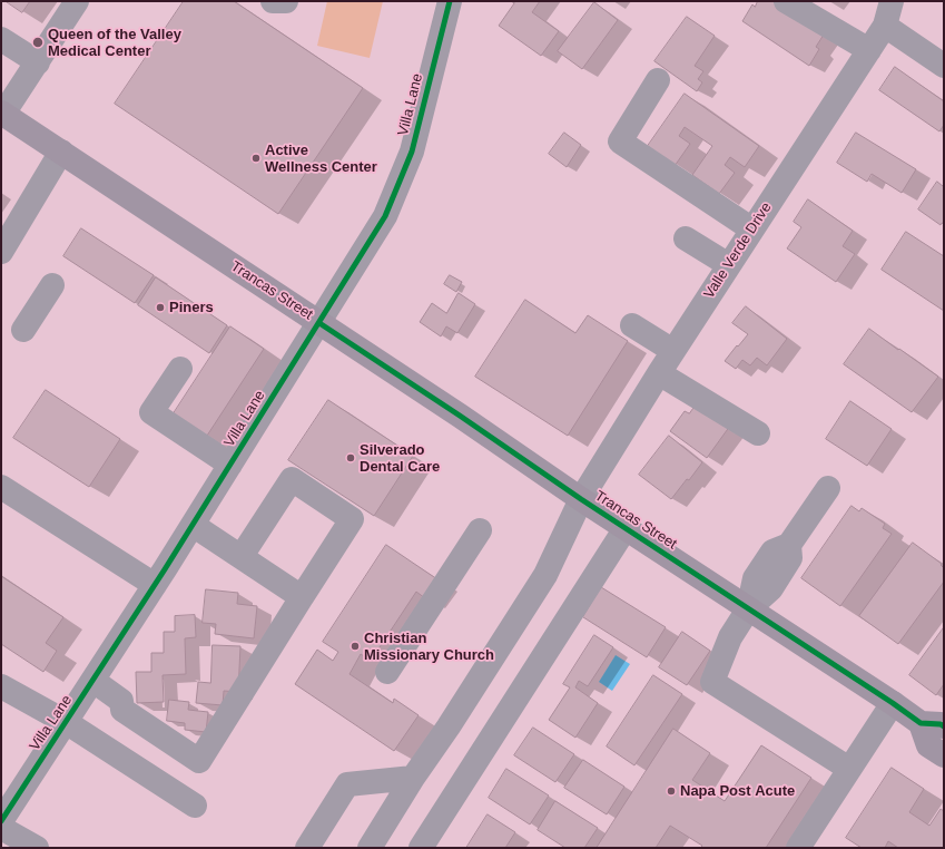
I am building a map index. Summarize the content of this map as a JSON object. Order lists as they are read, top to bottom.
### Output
{
  "streets": {
    "main road": ["Trancas Street"],
    "street": ["Villa Lane", "Valle Verde Drive"]
  },
  "crossings": [
    ["Villa Lane", "Trancas Street"],
    ["Valle Verde Drive", "Trancas Street"]
  ],
  "places": [
    "Queen of the Valley Medical Center",
    "Active Wellness Center",
    "Piners",
    "Silverado Dental Care",
    "Christian Missionary Church",
    "Napa Post Acute"
  ]
}
